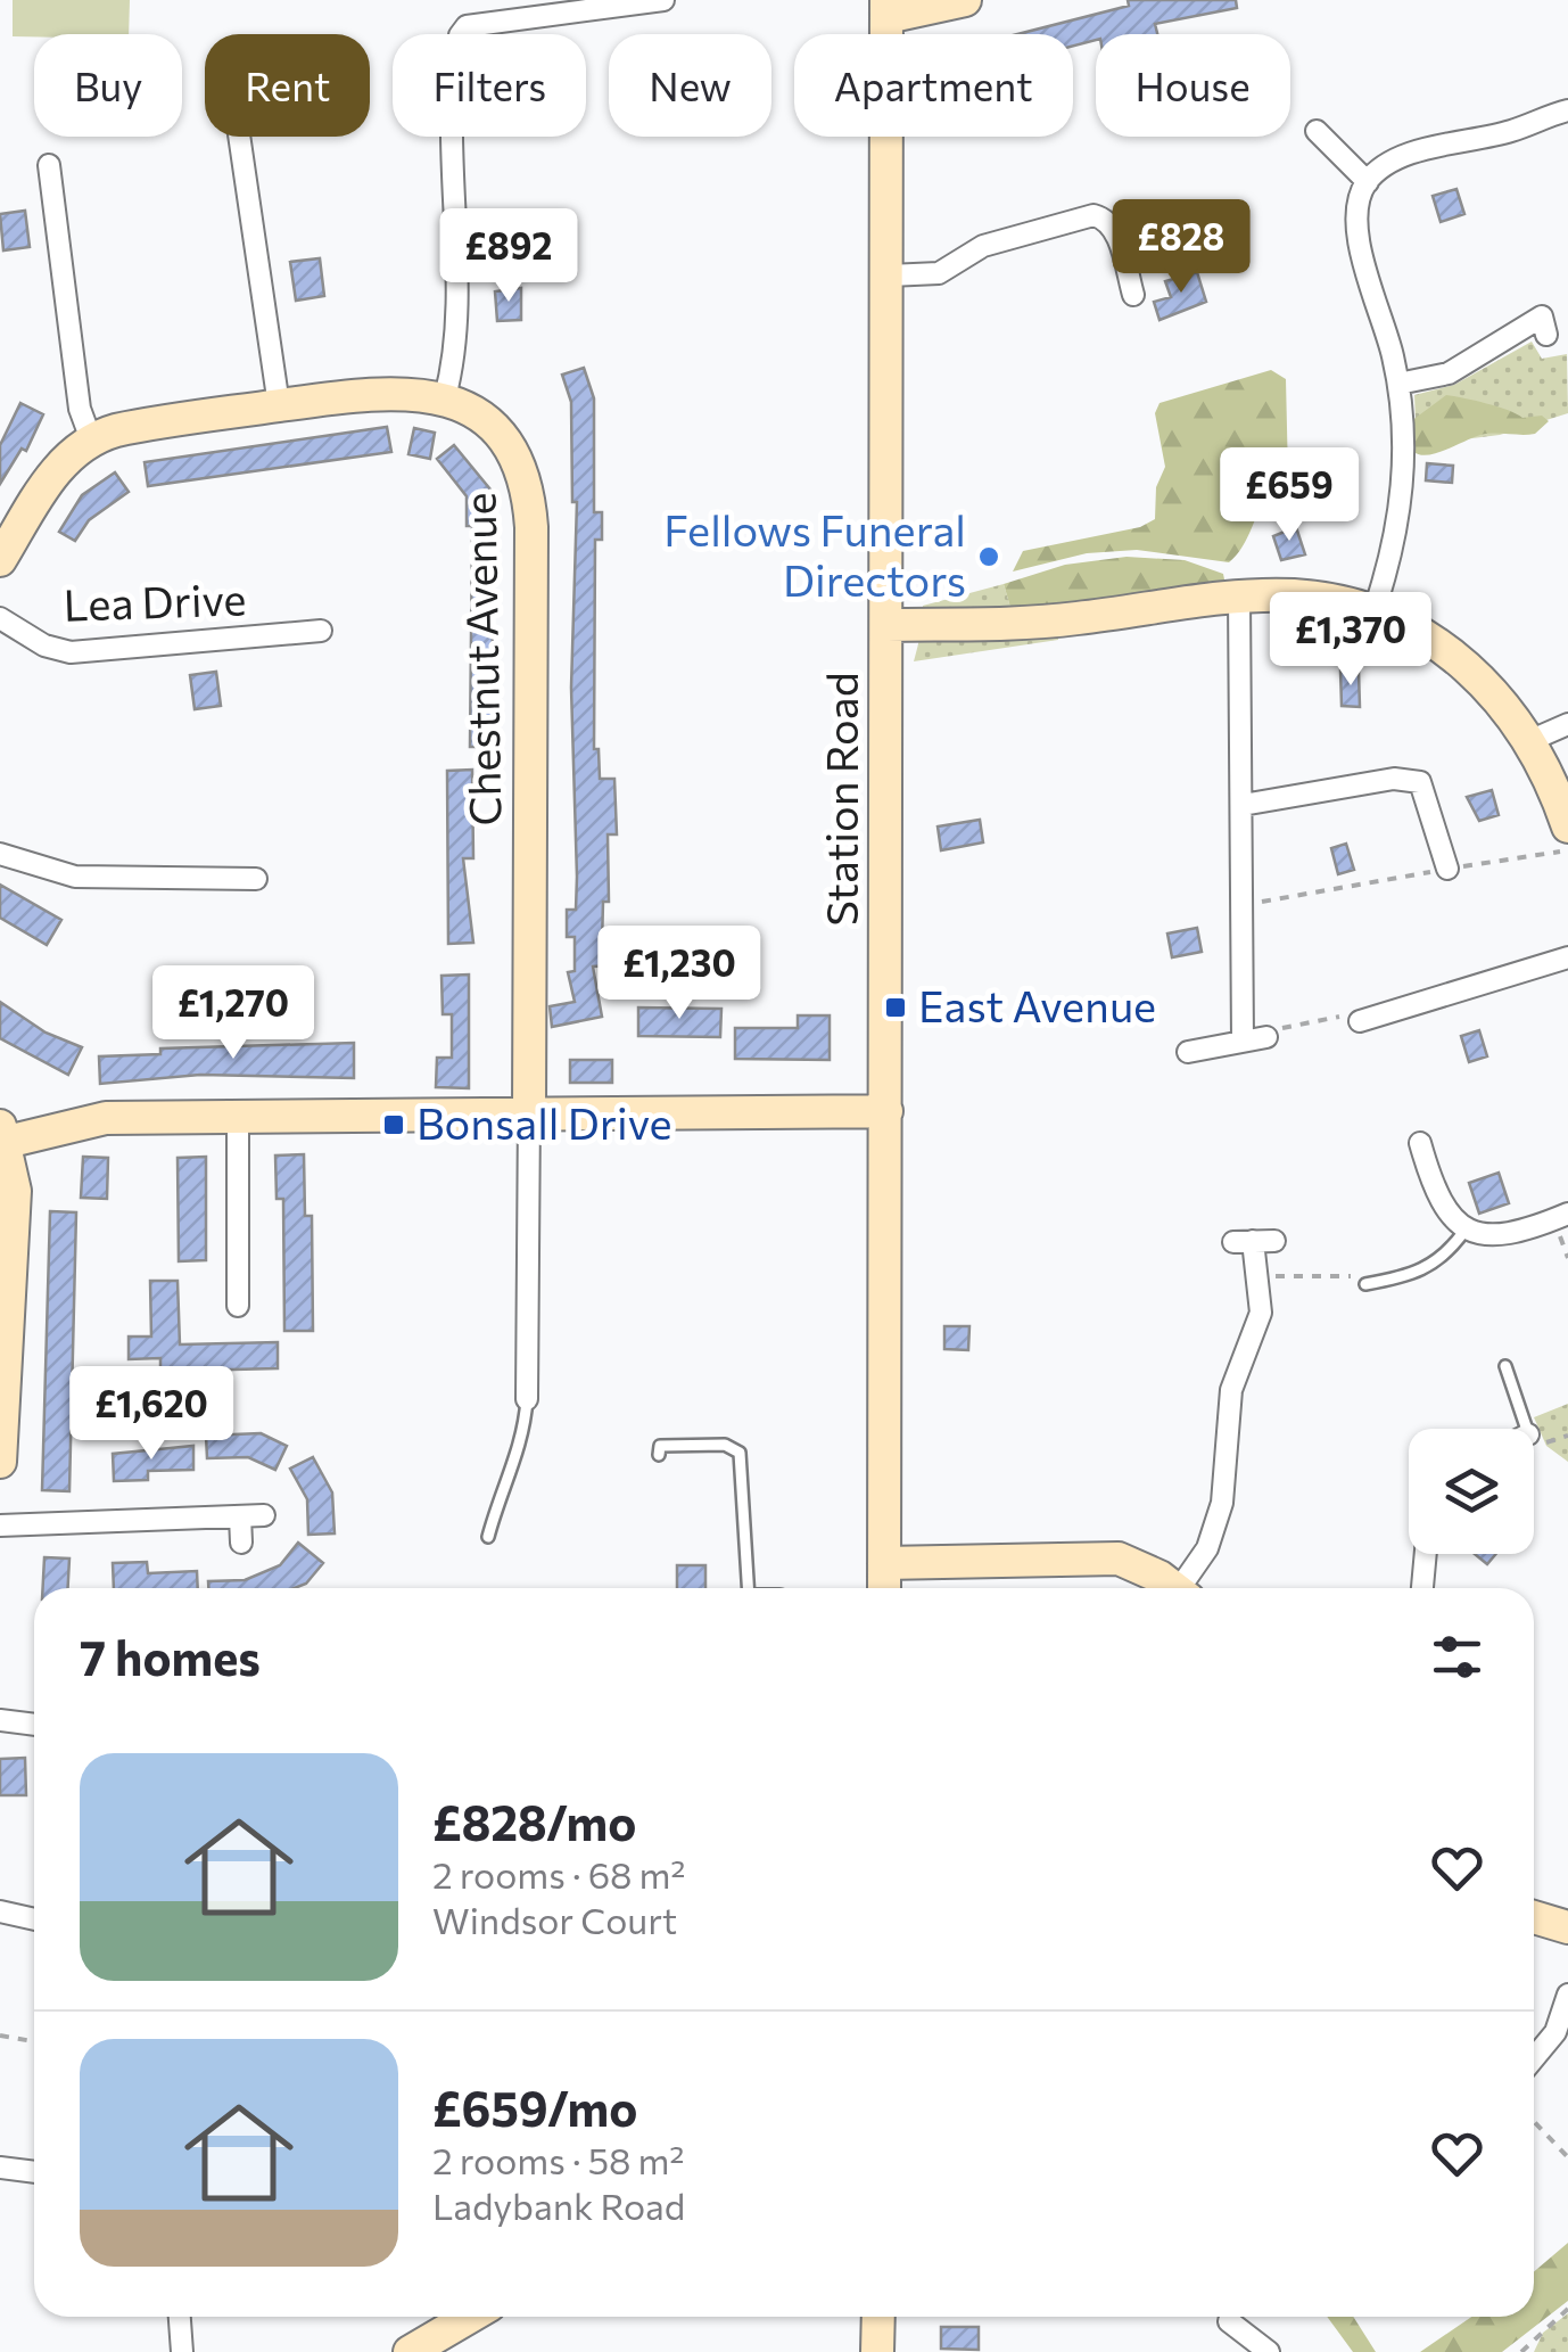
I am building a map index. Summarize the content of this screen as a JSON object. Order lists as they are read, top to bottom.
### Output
{
  "streets": {
    "street": ["Lea Drive", "Chestnut Avenue", "Station Road"]
  },
  "places": {
    "other": ["Fellows Funeral Directors"],
    "transit": ["East Avenue", "Bonsall Drive"]
  },
  "page": {
    "chip": [
      "Buy",
      "Rent",
      "Filters",
      "New",
      "Apartment",
      "House"
    ],
    "price": [
      "£828",
      "£892",
      "£659",
      "£1,370",
      "£1,230",
      "£1,270",
      "£1,620"
    ],
    "heading": "7 homes",
    "list": [
      {
        "name": "£828/mo",
        "note": "2 rooms · 68 m² · Windsor Court"
      },
      {
        "name": "£659/mo",
        "note": "2 rooms · 58 m² · Ladybank Road"
      }
    ]
  }
}
